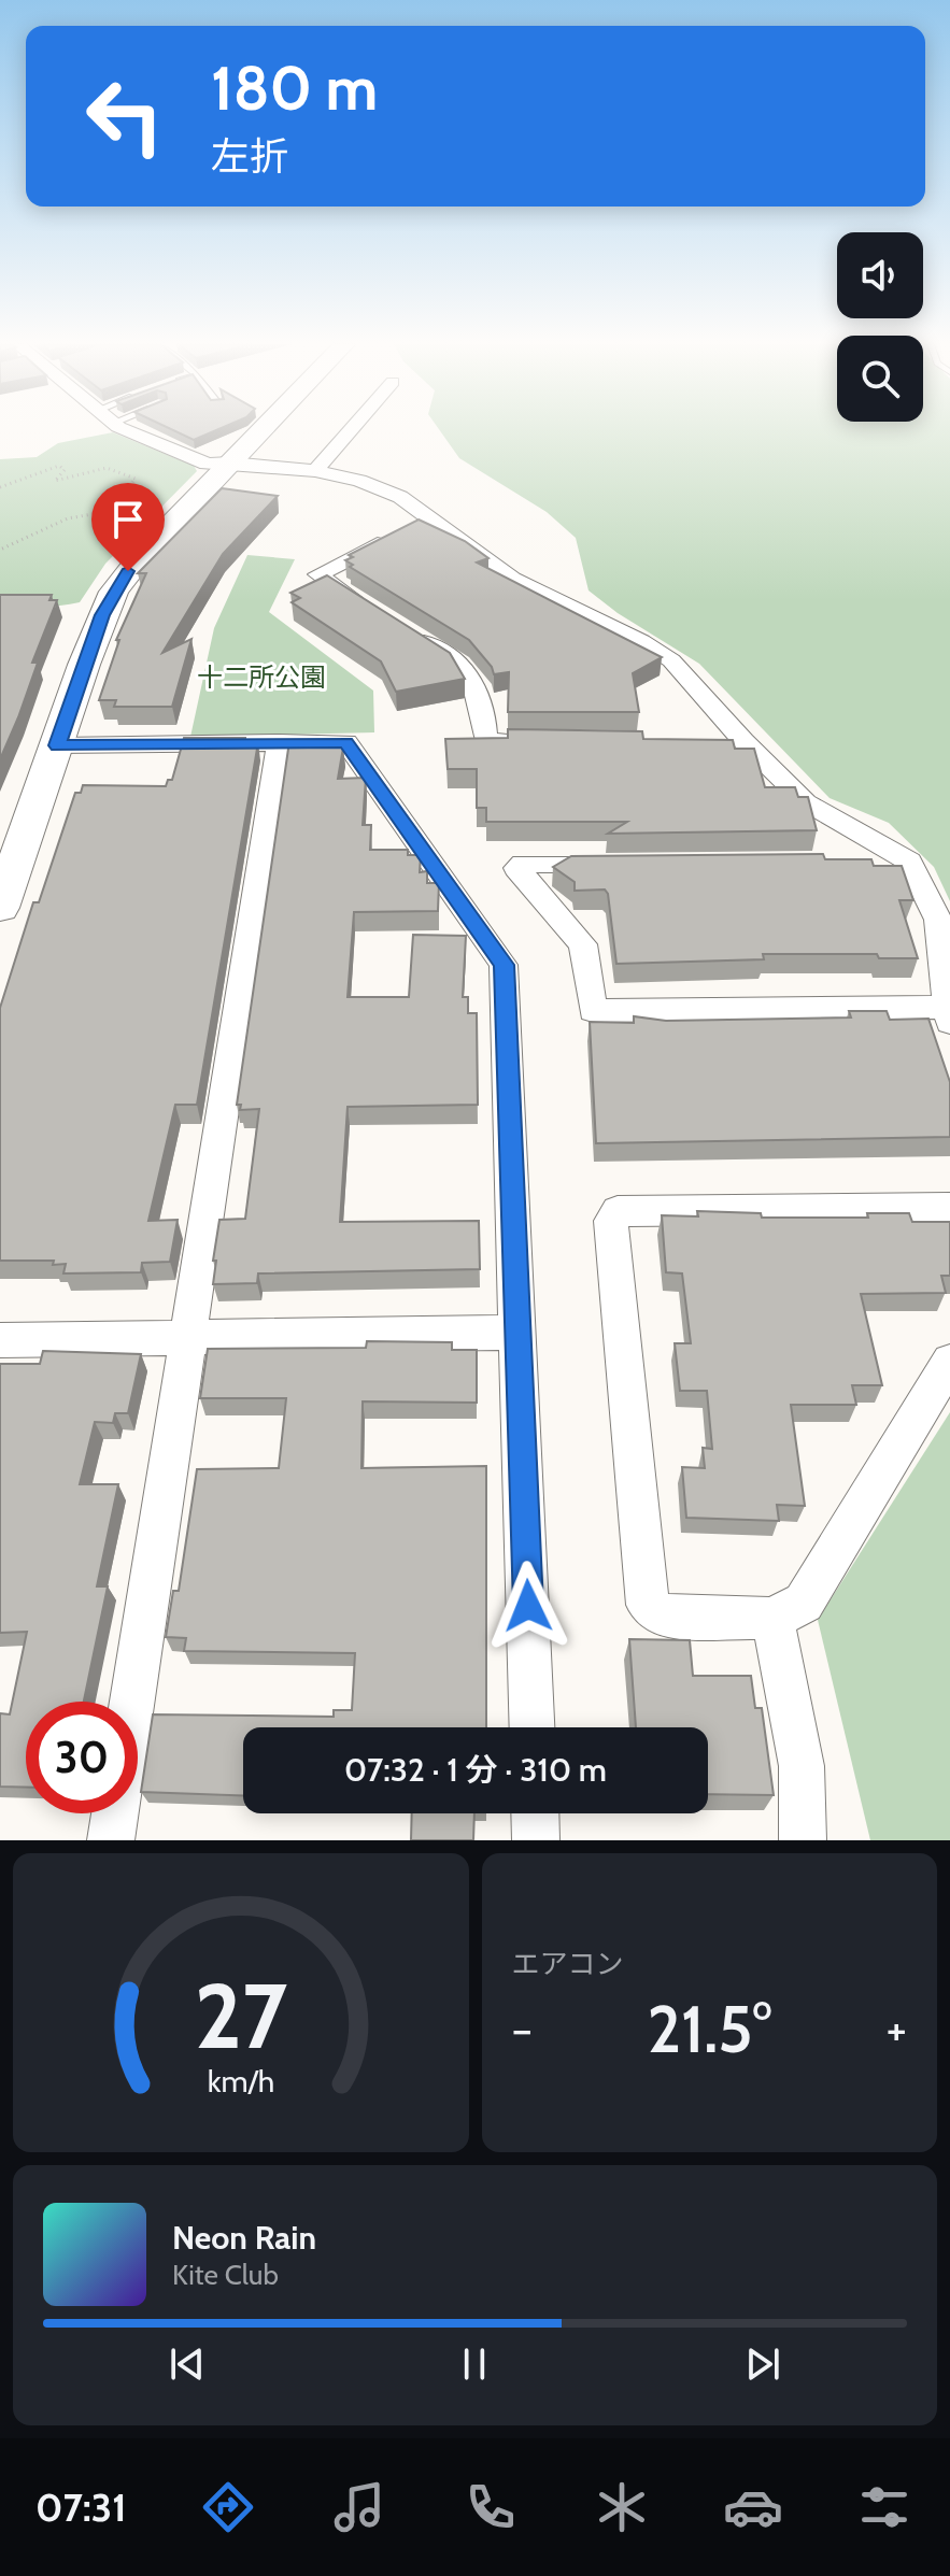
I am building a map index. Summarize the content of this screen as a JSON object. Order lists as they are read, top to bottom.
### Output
{
  "parks": ["十二所公園"],
  "page": {
    "turn": ["180 m", "左折"],
    "limit": "30",
    "trip": "07:32 · 1 分 · 310 m",
    "tile": "エアコン",
    "heat": ["−", "21.5°", "+"],
    "song": ["Neon Rain", "Kite Club"],
    "tabs": "07:31",
    "gauge": ["27", "km/h"]
  }
}
